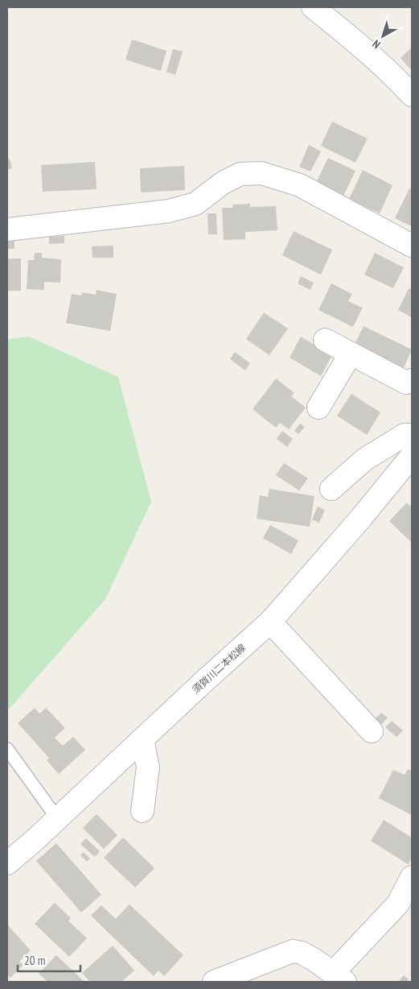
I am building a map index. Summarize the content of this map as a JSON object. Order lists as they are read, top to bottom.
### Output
{
  "streets": {
    "street": ["須賀川二本松線"]
  },
  "scale_bar": "20 m",
  "north": "bottom left"
}
